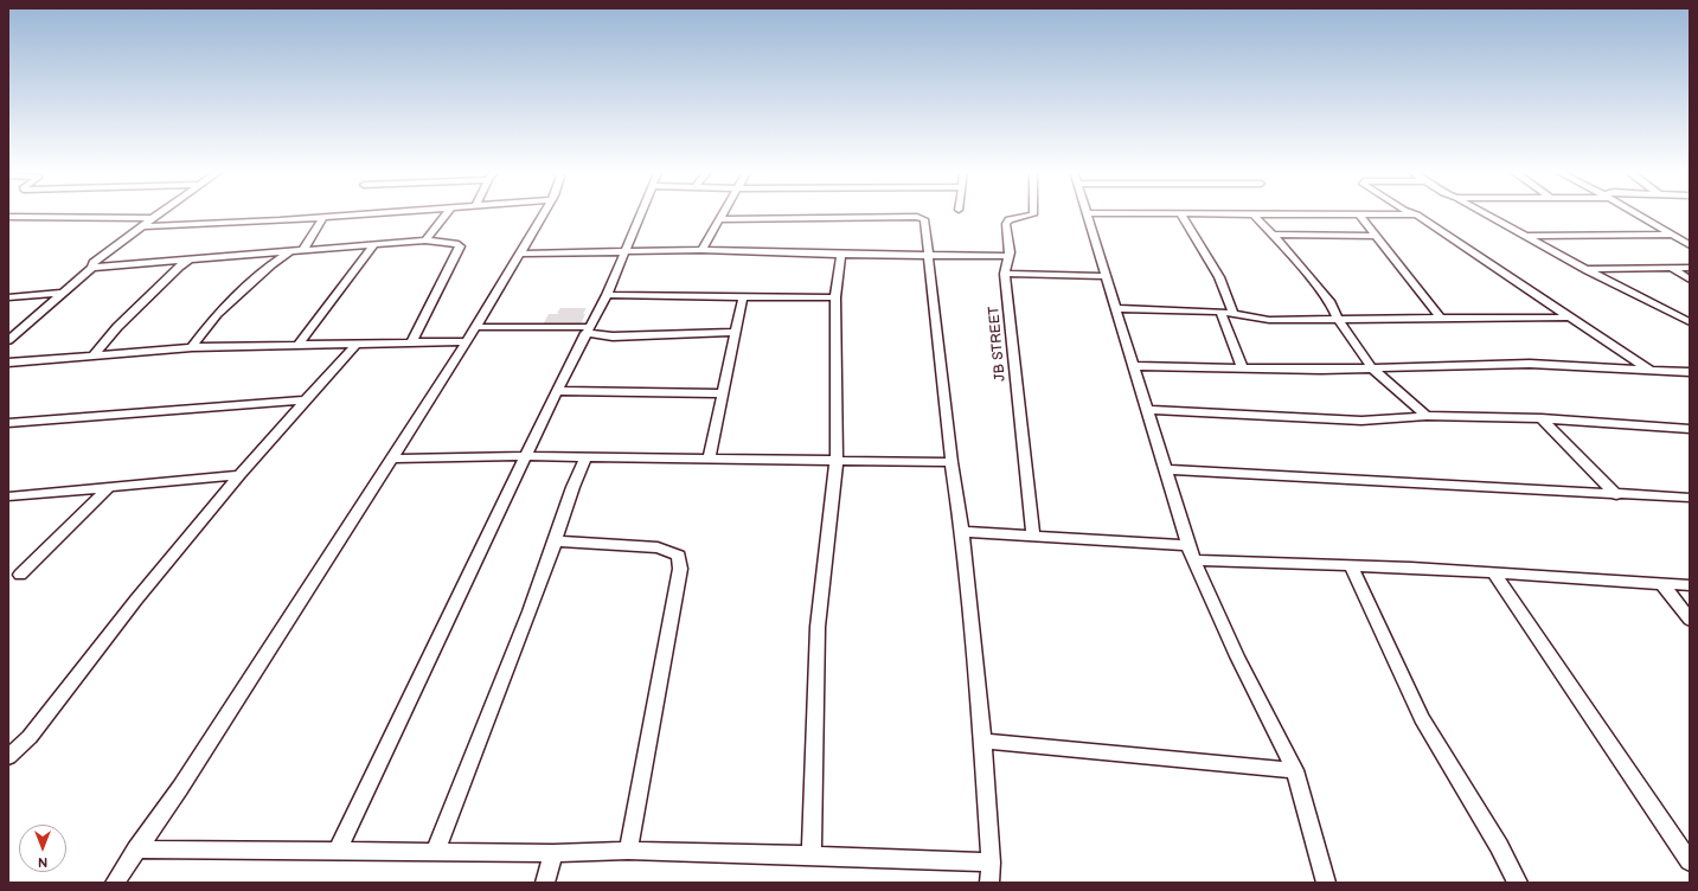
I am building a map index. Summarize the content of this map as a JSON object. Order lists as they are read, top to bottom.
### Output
{
  "streets": {
    "street": ["JB STREET"]
  },
  "north": "bottom"
}
